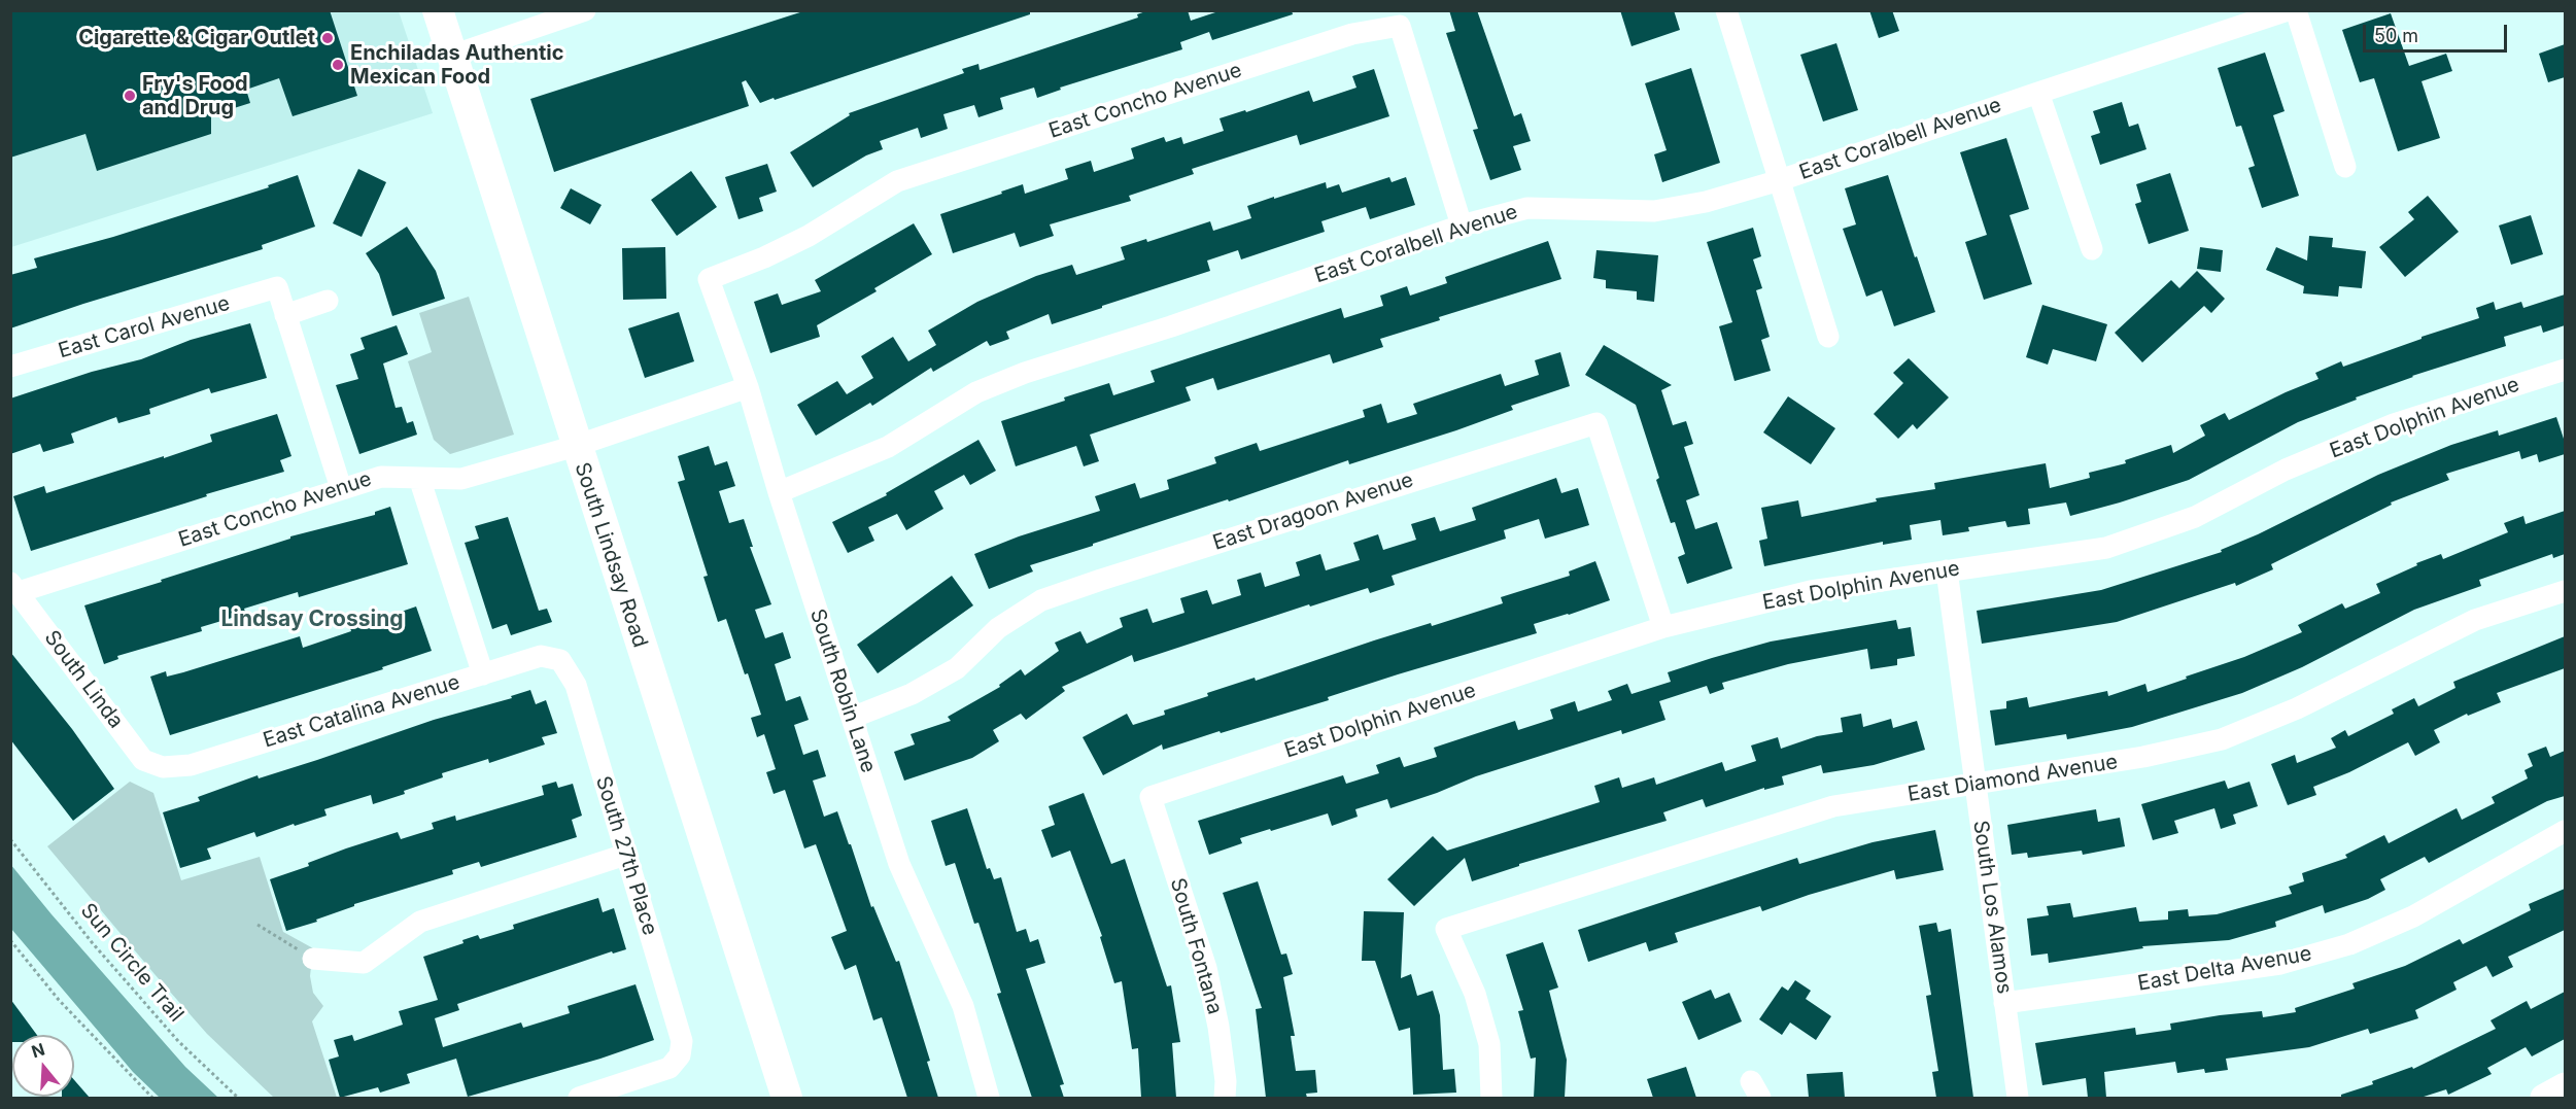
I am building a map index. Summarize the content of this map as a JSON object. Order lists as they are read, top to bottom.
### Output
{
  "streets": {
    "main road": ["South Lindsay Road"],
    "street": [
      "East Concho Avenue",
      "East Coralbell Avenue",
      "East Carol Avenue",
      "East Dolphin Avenue",
      "East Dragoon Avenue",
      "South Linda",
      "South Robin Lane",
      "East Catalina Avenue",
      "East Diamond Avenue",
      "South 27th Place",
      "South Los Alamos",
      "South Fontana",
      "East Delta Avenue"
    ],
    "path": ["Sun Circle Trail"]
  },
  "crossings": [
    ["East Concho Avenue", "East Coralbell Avenue"],
    ["East Concho Avenue", "South Lindsay Road"],
    ["East Concho Avenue", "South Linda"],
    ["East Concho Avenue", "South Robin Lane"],
    ["East Coralbell Avenue", "South Robin Lane"],
    ["East Dolphin Avenue", "East Dragoon Avenue"],
    ["East Dolphin Avenue", "South Los Alamos"],
    ["East Dolphin Avenue", "South Fontana"],
    ["East Dragoon Avenue", "South Robin Lane"],
    ["South Linda", "East Catalina Avenue"],
    ["East Catalina Avenue", "South 27th Place"],
    ["East Diamond Avenue", "South Los Alamos"],
    ["South Los Alamos", "East Delta Avenue"]
  ],
  "districts": ["Lindsay Crossing"],
  "places": ["Cigarette & Cigar Outlet", "Enchiladas Authentic Mexican Food", "Fry's Food and Drug"],
  "scale_bar": "50 m",
  "north": "top"
}
